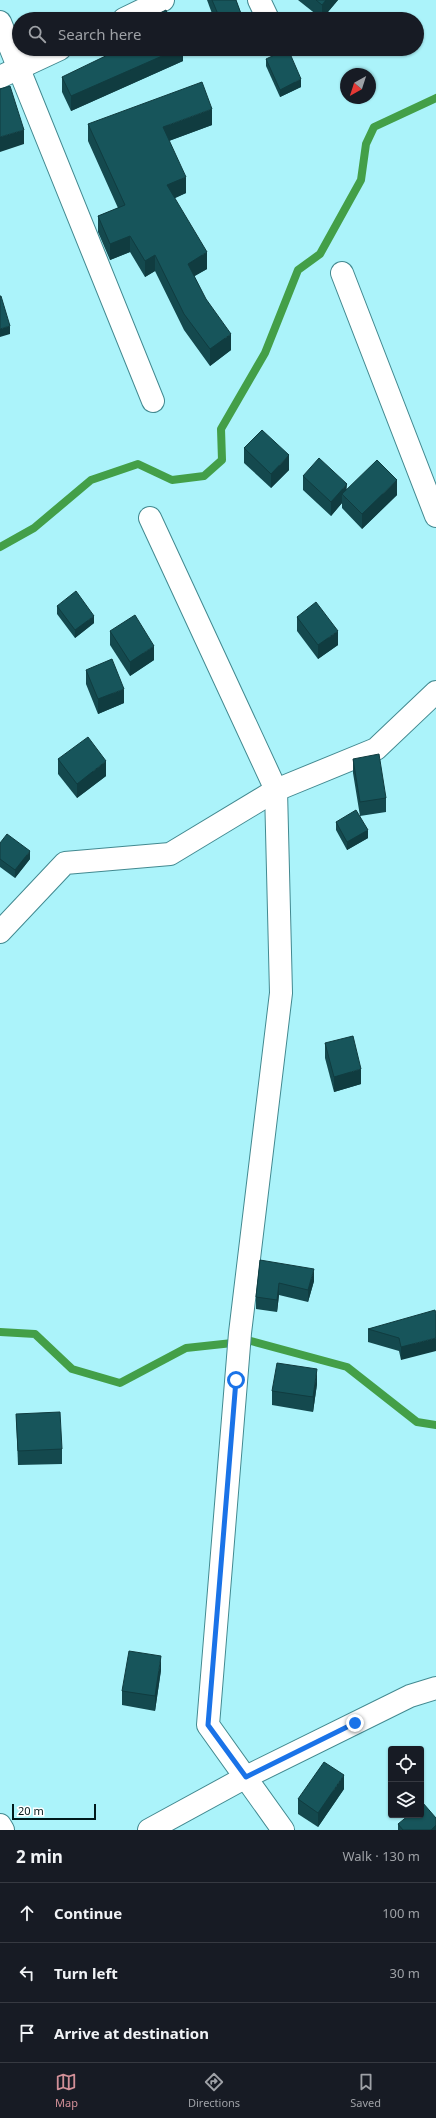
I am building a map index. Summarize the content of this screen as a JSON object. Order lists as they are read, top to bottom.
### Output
{
  "scale_bar": "20 m",
  "north": "bottom left",
  "page": {
    "search": "Search here",
    "scale": "20 m",
    "heading": ["2 min", "Walk · 130 m"],
    "list": [
      ["Continue", "100 m"],
      ["Turn left", "30 m"],
      "Arrive at destination"
    ],
    "nav": ["Map", "Directions", "Saved"]
  }
}
